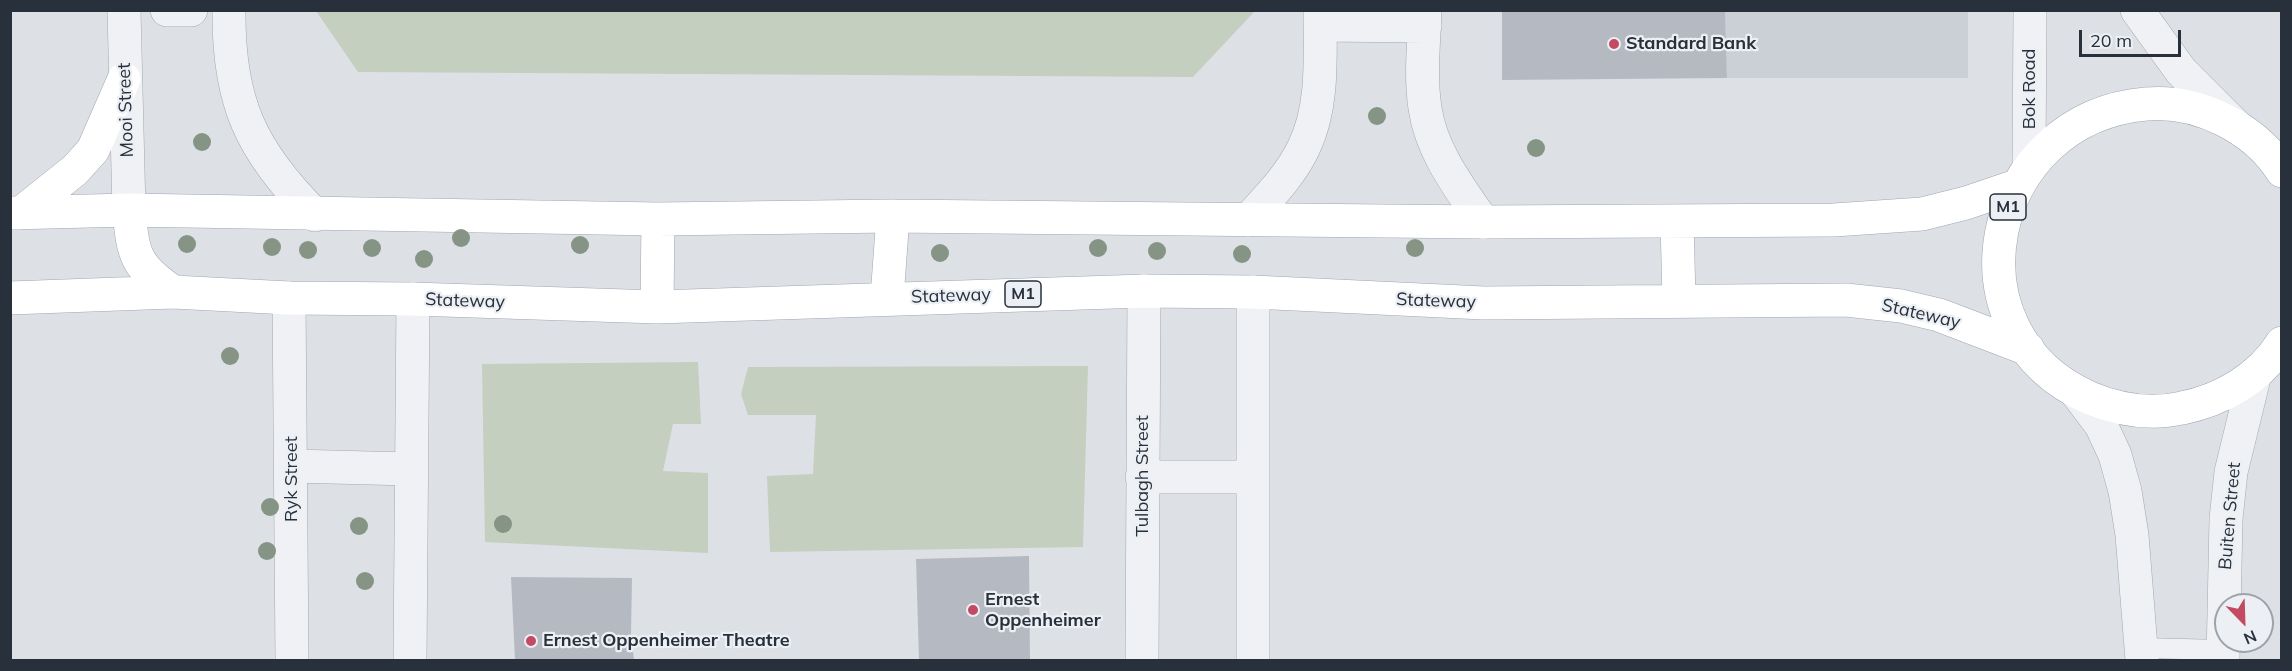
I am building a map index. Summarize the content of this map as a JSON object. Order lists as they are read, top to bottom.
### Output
{
  "streets": {
    "main road": ["M1", "Stateway"],
    "street": [
      "Bok Road",
      "Mooi Street",
      "Tulbagh Street",
      "Ryk Street",
      "Buiten Street"
    ]
  },
  "crossings": [
    ["Bok Road", "M1"],
    ["Mooi Street", "M1"],
    ["M1", "Stateway"],
    ["M1", "Buiten Street"],
    ["Stateway", "Tulbagh Street"],
    ["Stateway", "Ryk Street"]
  ],
  "places": ["Standard Bank", "Ernest Oppenheimer", "Ernest Oppenheimer Theatre"],
  "scale_bar": "20 m",
  "north": "bottom right"
}
